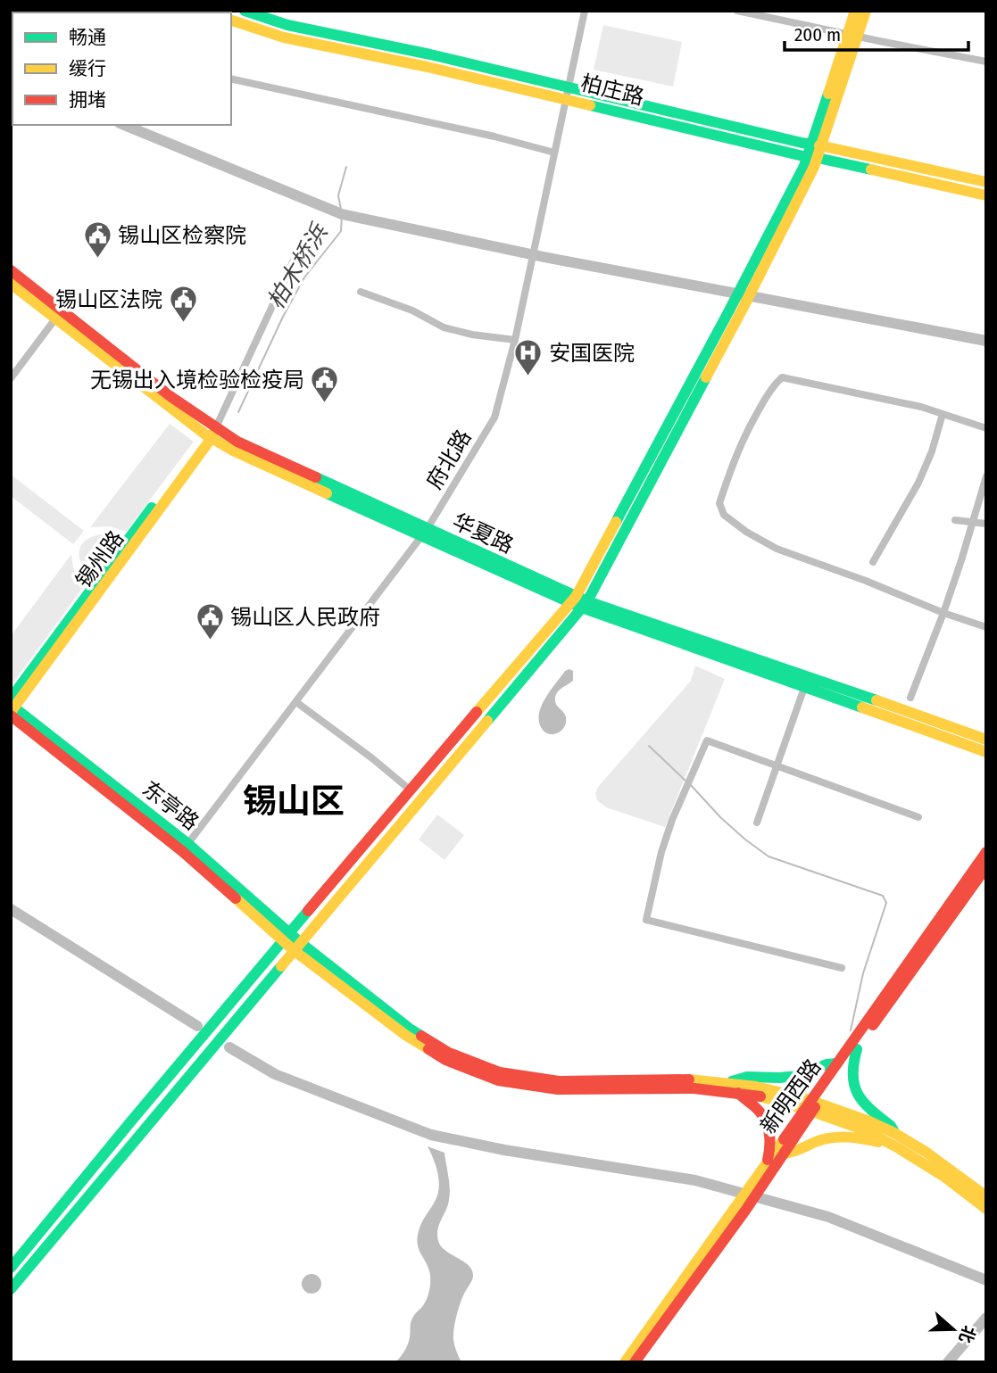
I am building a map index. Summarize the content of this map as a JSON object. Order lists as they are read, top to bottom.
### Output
{
  "streets": {
    "main road": [
      "柏庄路",
      "华夏路",
      "锡州路",
      "东亭路",
      "新明西路"
    ],
    "street": ["府北路"]
  },
  "crossings": [
    ["柏庄路", "府北路"],
    ["府北路", "华夏路"],
    ["府北路", "东亭路"],
    ["华夏路", "锡州路"],
    ["锡州路", "东亭路"]
  ],
  "districts": ["锡山区"],
  "water": ["柏木桥浜"],
  "places": {
    "public building": [
      "锡山区检察院",
      "锡山区法院",
      "无锡出入境检验检疫局",
      "锡山区人民政府"
    ],
    "hospital": ["安国医院"]
  },
  "legend": ["畅通", "缓行", "拥堵"],
  "scale_bar": "200 m",
  "north": "right"
}
